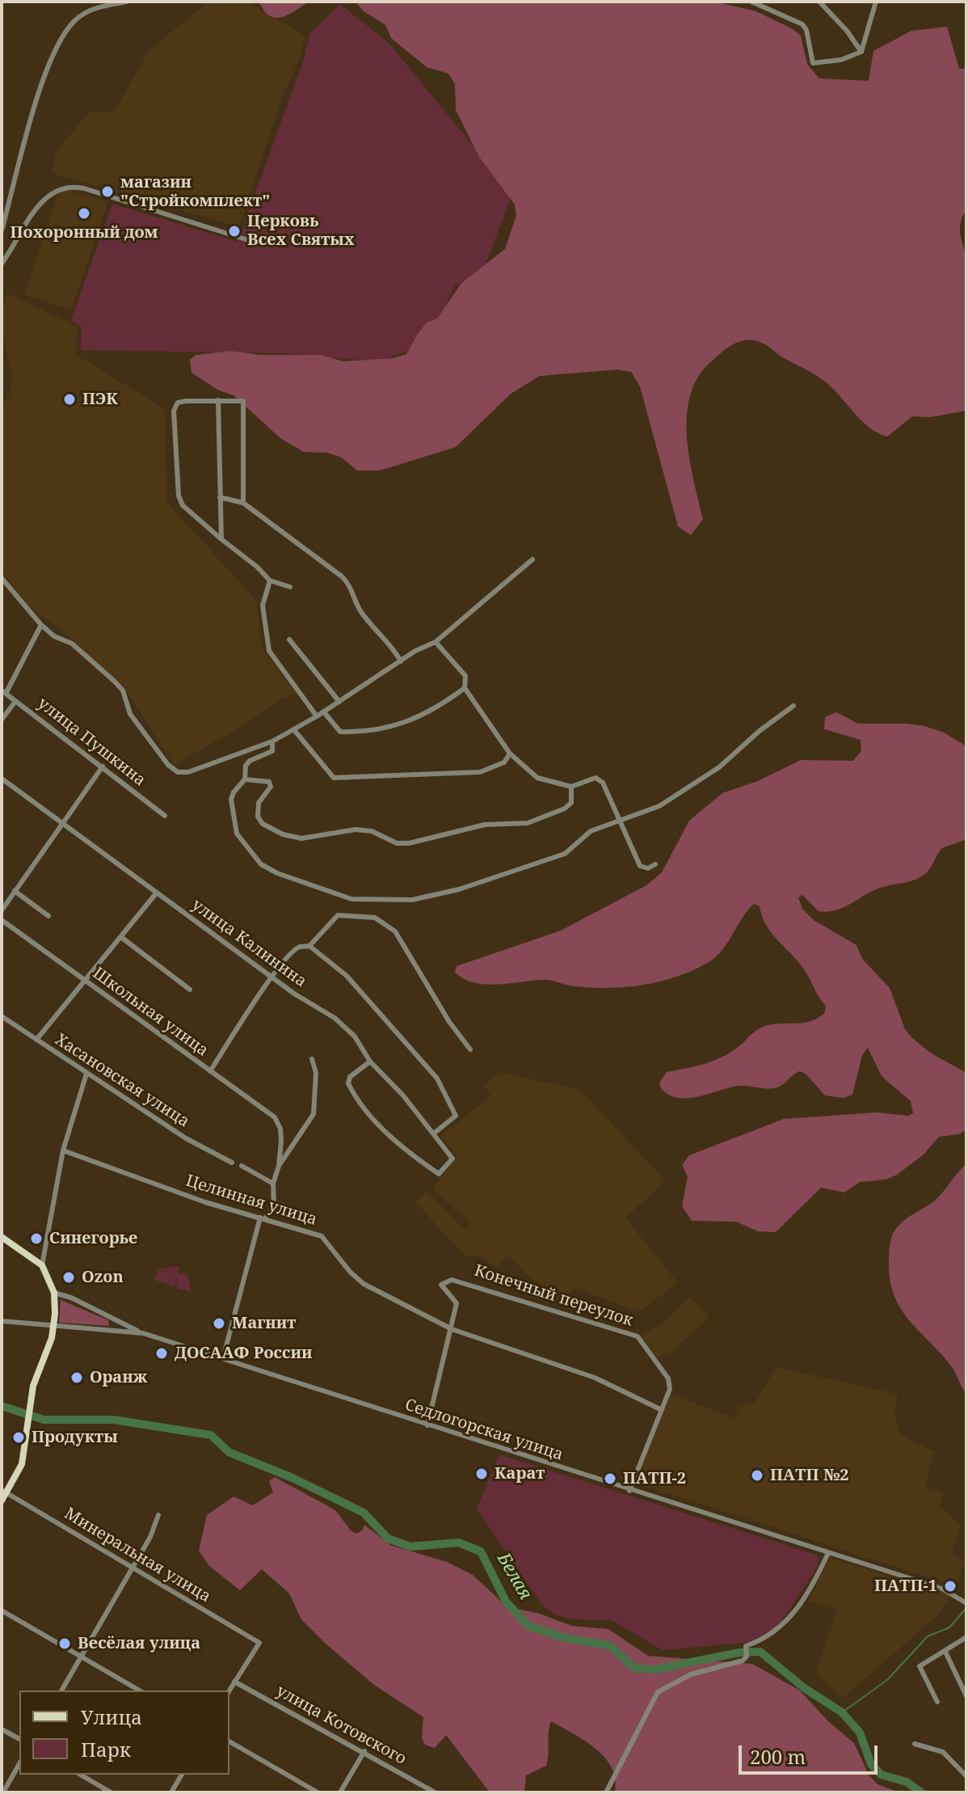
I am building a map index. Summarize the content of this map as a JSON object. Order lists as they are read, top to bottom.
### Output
{
  "streets": {
    "street": [
      "улица Пушкина",
      "улица Калинина",
      "Школьная улица",
      "Хасановская улица",
      "Целинная улица",
      "Конечный переулок",
      "Седлогорская улица",
      "Минеральная улица",
      "улица Котовского"
    ]
  },
  "crossings": [
    ["Целинная улица", "Конечный переулок"],
    ["Конечный переулок", "Седлогорская улица"],
    ["Минеральная улица", "улица Котовского"]
  ],
  "water": ["Белая"],
  "places": [
    "магазин \"Стройкомплект\"",
    "Похоронный дом",
    "Церковь Всех Святых",
    "ПЭК",
    "Синегорье",
    "Ozon",
    "Магнит",
    "ДОСААФ России",
    "Оранж",
    "Продукты",
    "Карат",
    "ПАТП №2",
    "ПАТП-2",
    "ПАТП-1",
    "Весёлая улица"
  ],
  "legend": ["Улица", "Парк"],
  "scale_bar": "200 m"
}
